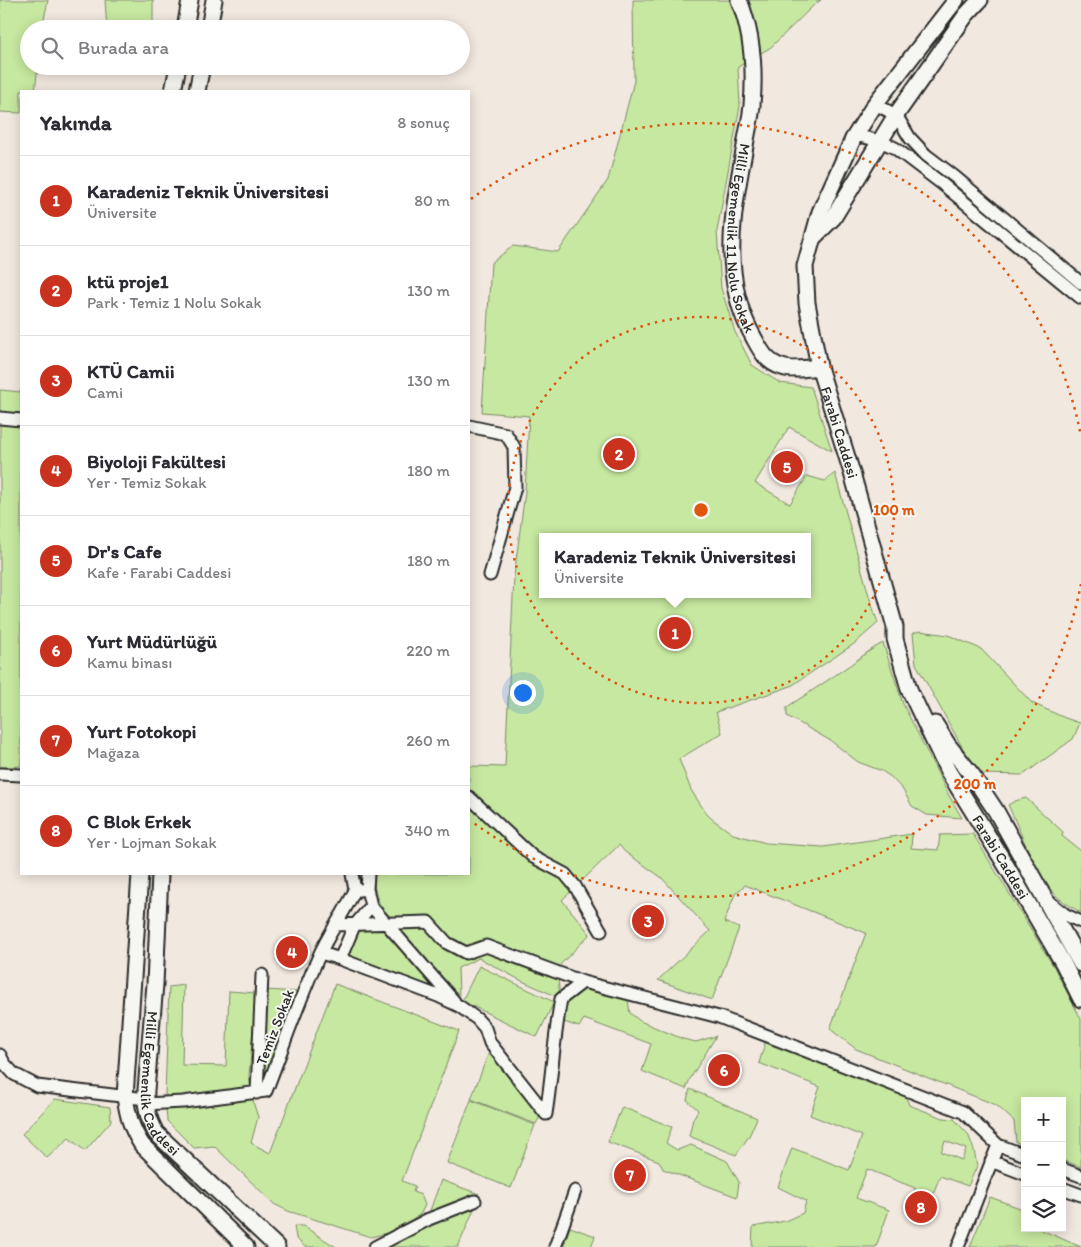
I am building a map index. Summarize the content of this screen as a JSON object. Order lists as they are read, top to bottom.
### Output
{
  "streets": {
    "street": [
      "Milli Egemenlik 11 Nolu Sokak",
      "Farabi Caddesi",
      "Temiz Sokak",
      "Milli Egemenlik Caddesi"
    ]
  },
  "crossings": [
    ["Milli Egemenlik 11 Nolu Sokak", "Farabi Caddesi"]
  ],
  "page": {
    "search": "Burada ara",
    "heading": ["Yakında", "8 sonuç"],
    "list": [
      {
        "mark": "1",
        "name": "Karadeniz Teknik Üniversitesi",
        "note": "Üniversite",
        "value": "80 m"
      },
      {
        "mark": "2",
        "name": "ktü proje1",
        "note": "Park · Temiz 1 Nolu Sokak",
        "value": "130 m"
      },
      {
        "mark": "3",
        "name": "KTÜ Camii",
        "note": "Cami",
        "value": "130 m"
      },
      {
        "mark": "4",
        "name": "Biyoloji Fakültesi",
        "note": "Yer · Temiz Sokak",
        "value": "180 m"
      },
      {
        "mark": "5",
        "name": "Dr's Cafe",
        "note": "Kafe · Farabi Caddesi",
        "value": "180 m"
      },
      {
        "mark": "6",
        "name": "Yurt Müdürlüğü",
        "note": "Kamu binası",
        "value": "220 m"
      },
      {
        "mark": "7",
        "name": "Yurt Fotokopi",
        "note": "Mağaza",
        "value": "260 m"
      },
      {
        "mark": "8",
        "name": "C Blok Erkek",
        "note": "Yer · Lojman Sokak",
        "value": "340 m"
      }
    ],
    "pins": [
      "2",
      "5",
      "1",
      "3",
      "4",
      "6",
      "7",
      "8"
    ],
    "popup": ["Karadeniz Teknik Üniversitesi", "Üniversite"],
    "map_buttons": ["+", "−"]
  },
  "rings": ["100 m", "200 m"]
}
